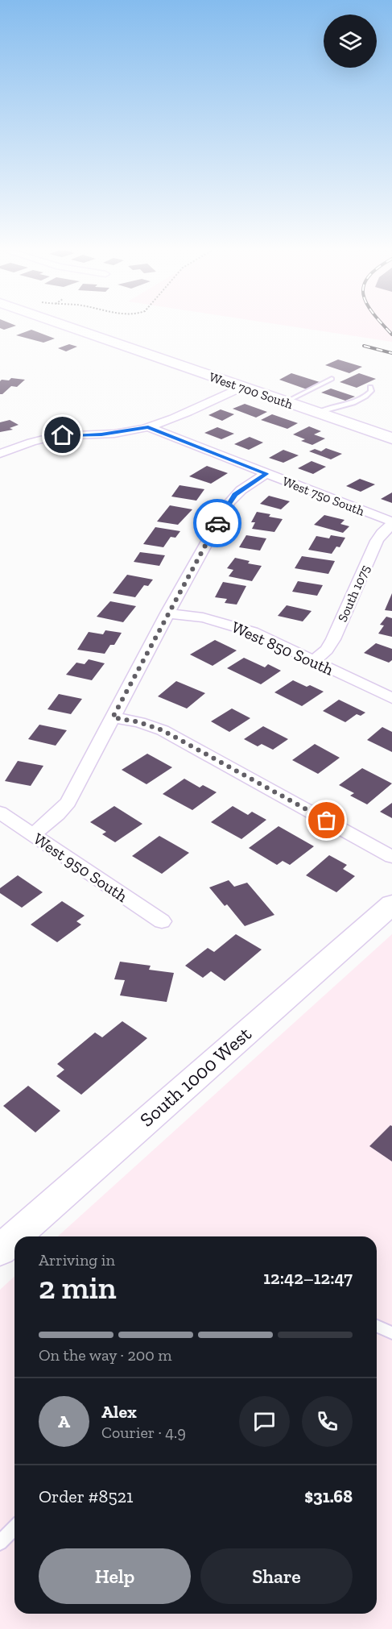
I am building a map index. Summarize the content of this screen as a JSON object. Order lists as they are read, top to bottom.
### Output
{
  "streets": {
    "street": [
      "West 700 South",
      "West 750 South",
      "South 1075",
      "West 850 South",
      "West 950 South",
      "South 1000 West"
    ]
  },
  "crossings": [
    ["West 750 South", "South 1075"],
    ["South 1075", "West 850 South"]
  ],
  "page": {
    "heading": ["2 min", "Arriving in", "12:42–12:47"],
    "panel": [
      "Alex",
      "Courier · 4.9",
      "Order #8521",
      "$31.68"
    ],
    "bar": "On the way · 200 m",
    "round": "A",
    "buttons": ["Help", "Share"]
  }
}
